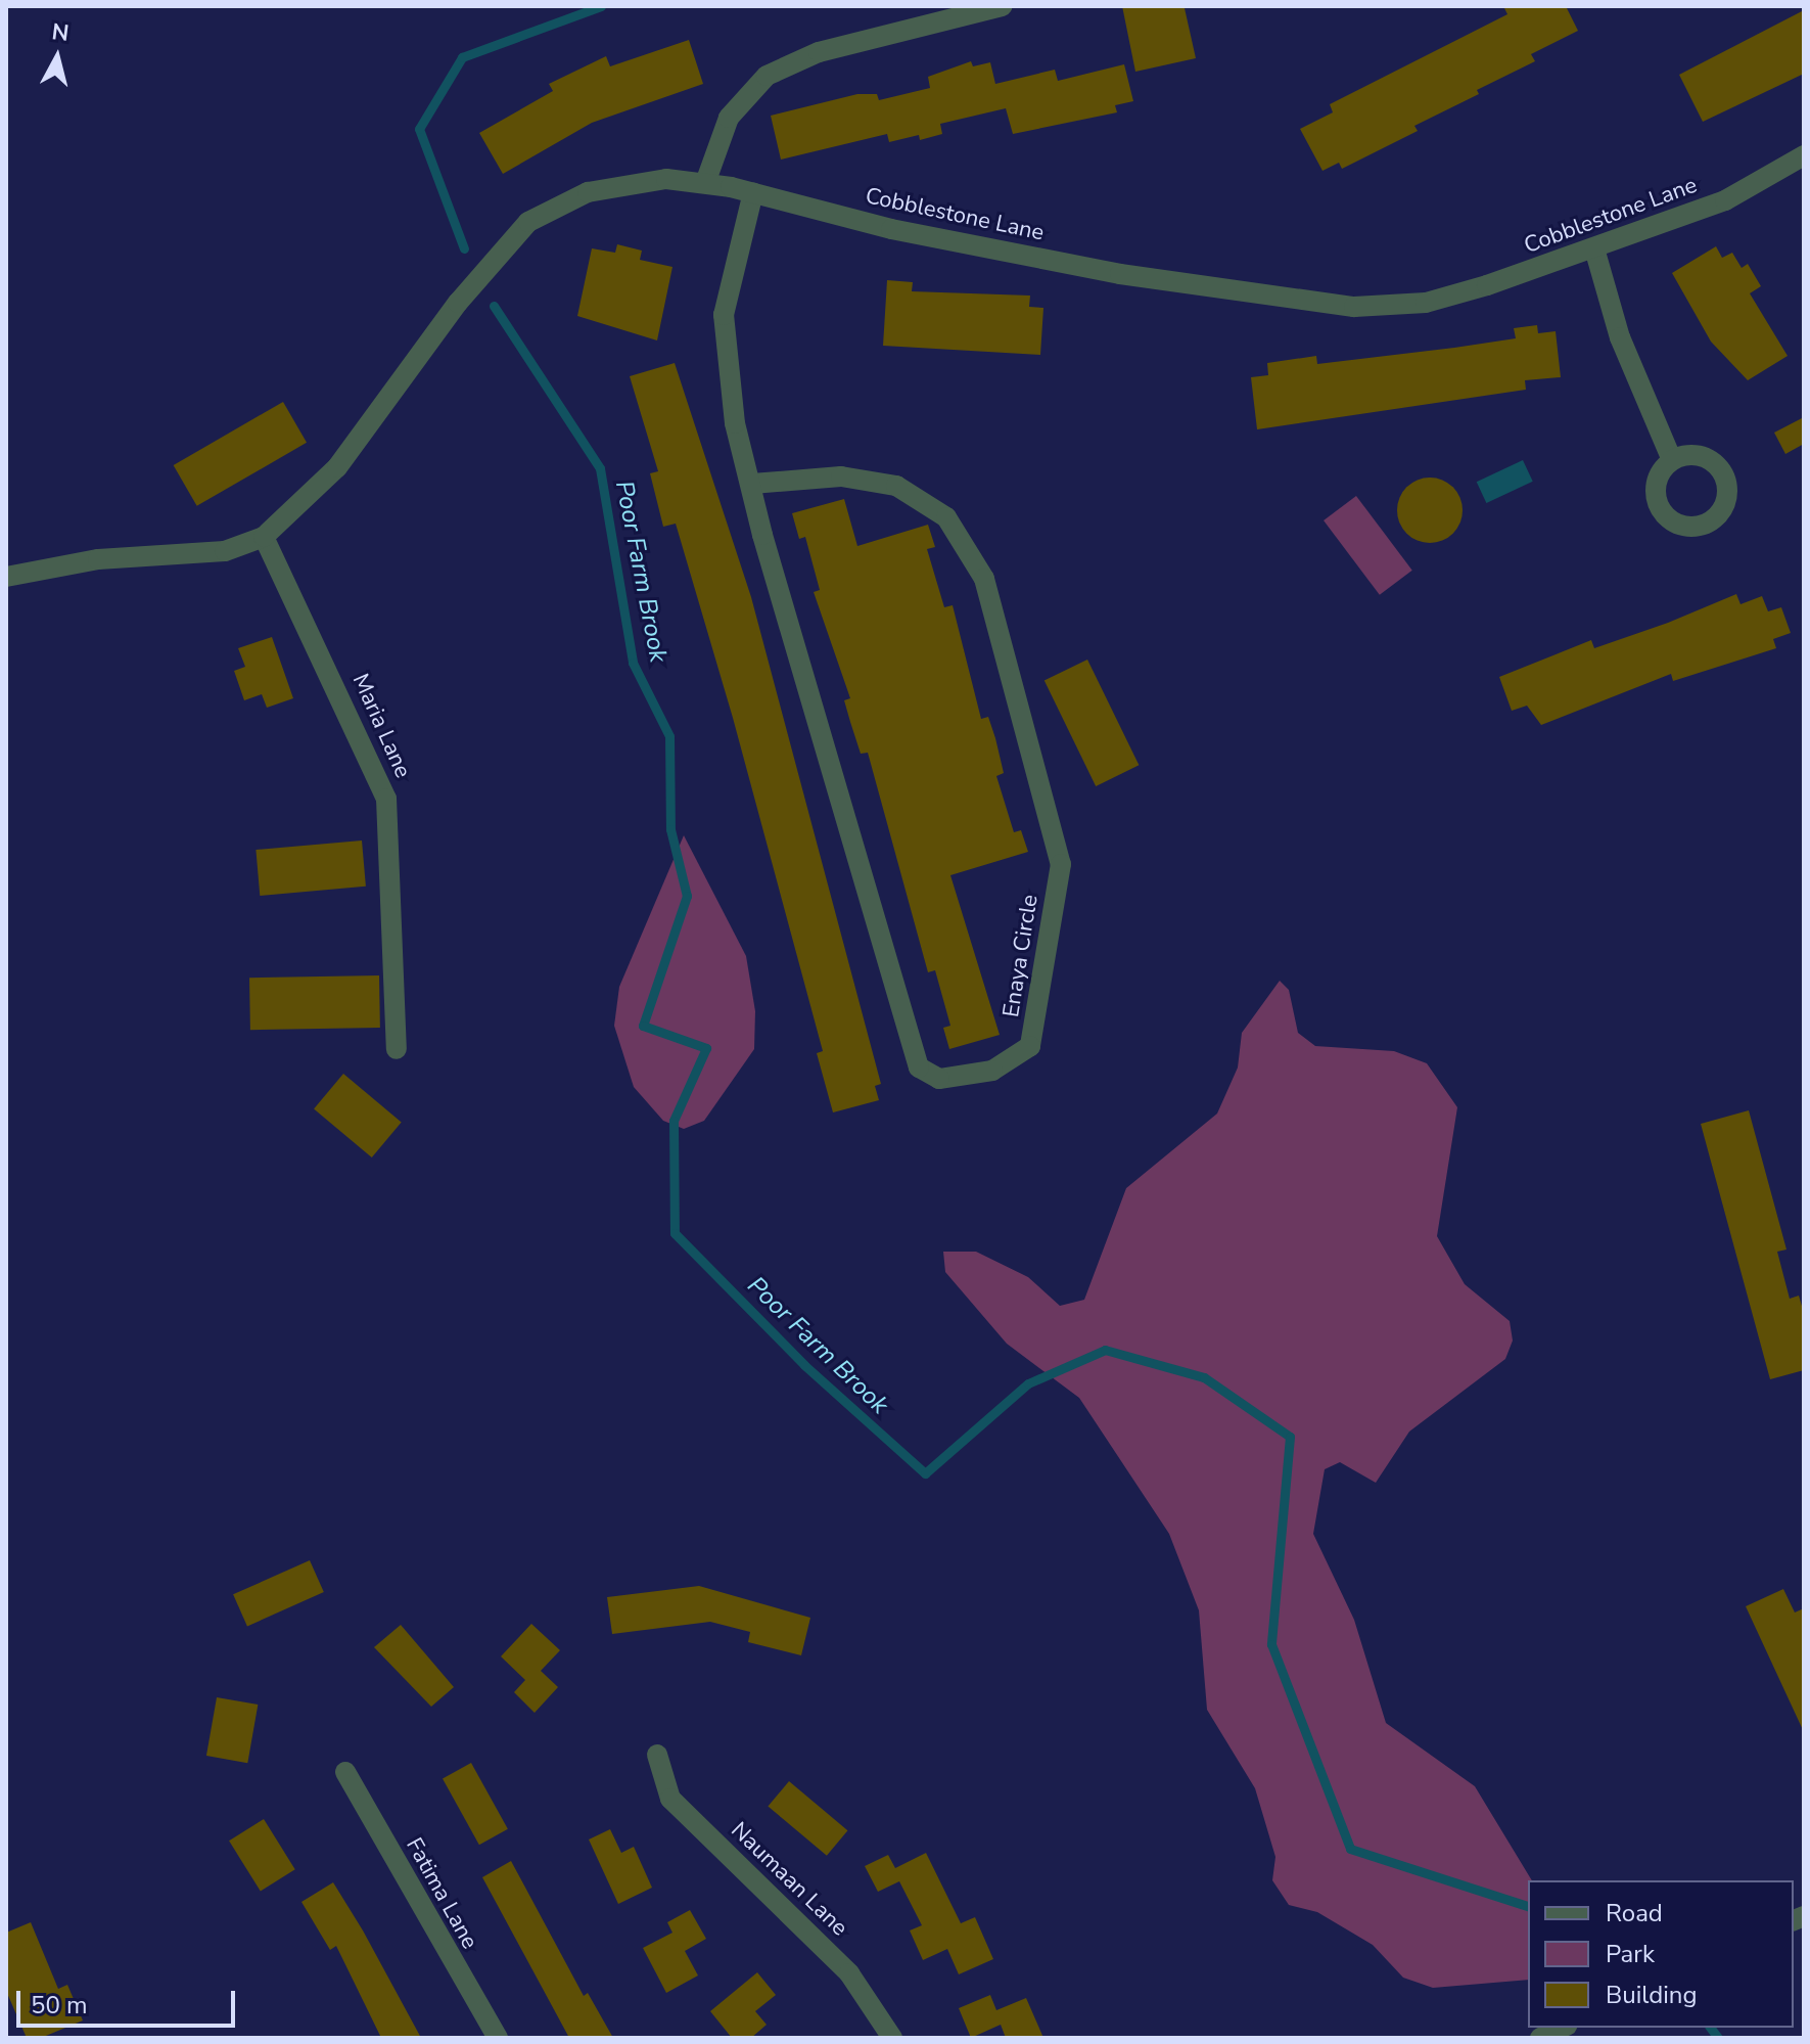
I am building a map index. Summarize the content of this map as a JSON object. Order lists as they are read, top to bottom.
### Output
{
  "streets": {
    "street": [
      "Cobblestone Lane",
      "Maria Lane",
      "Enaya Circle",
      "Naumaan Lane",
      "Fatima Lane"
    ]
  },
  "crossings": [
    ["Cobblestone Lane", "Maria Lane"],
    ["Cobblestone Lane", "Enaya Circle"]
  ],
  "water": ["Poor Farm Brook"],
  "legend": ["Road", "Park", "Building"],
  "scale_bar": "50 m",
  "north": "top"
}
